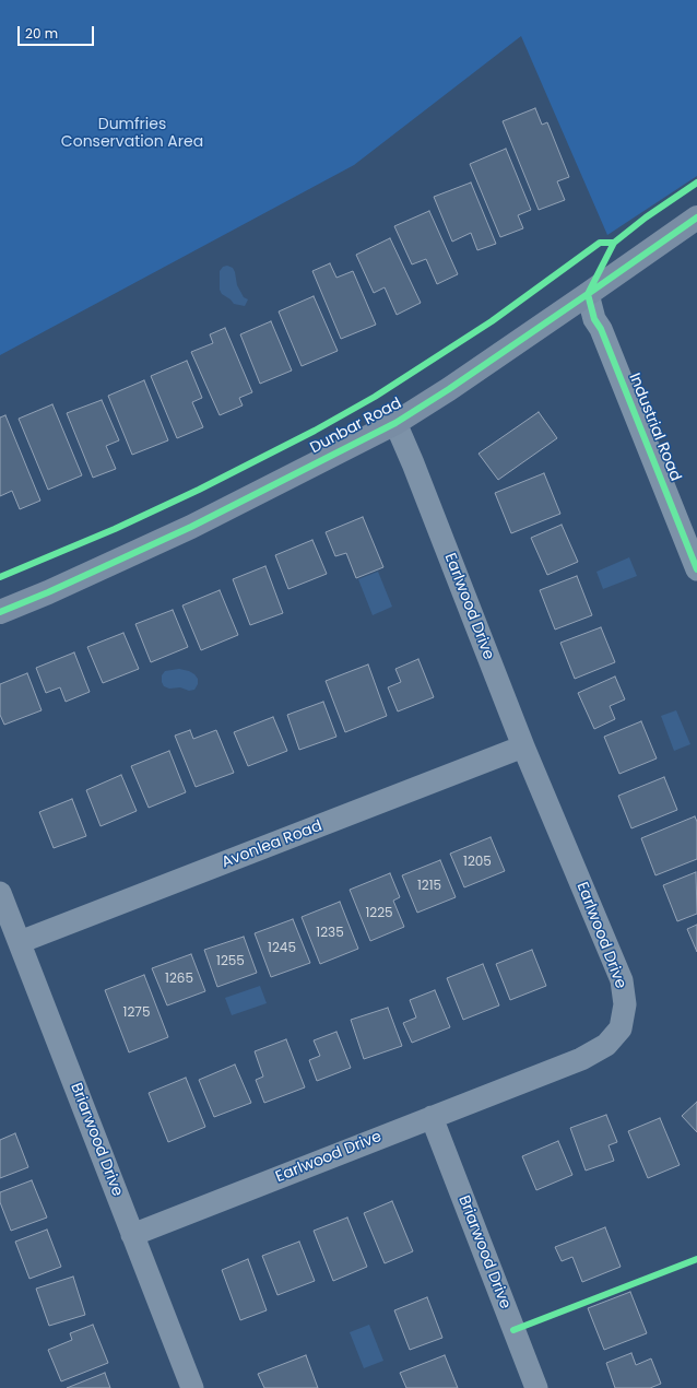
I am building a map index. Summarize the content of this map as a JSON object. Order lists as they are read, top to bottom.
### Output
{
  "streets": {
    "street": [
      "Dunbar Road",
      "Industrial Road",
      "Earlwood Drive",
      "Avonlea Road",
      "Briarwood Drive"
    ]
  },
  "crossings": [
    ["Dunbar Road", "Industrial Road"],
    ["Dunbar Road", "Earlwood Drive"],
    ["Earlwood Drive", "Avonlea Road"],
    ["Earlwood Drive", "Briarwood Drive"],
    ["Avonlea Road", "Briarwood Drive"]
  ],
  "parks": ["Dumfries Conservation Area"],
  "house_numbers": [
    "1205",
    "1215",
    "1225",
    "1235",
    "1245",
    "1255",
    "1265",
    "1275"
  ],
  "scale_bar": "20 m"
}
